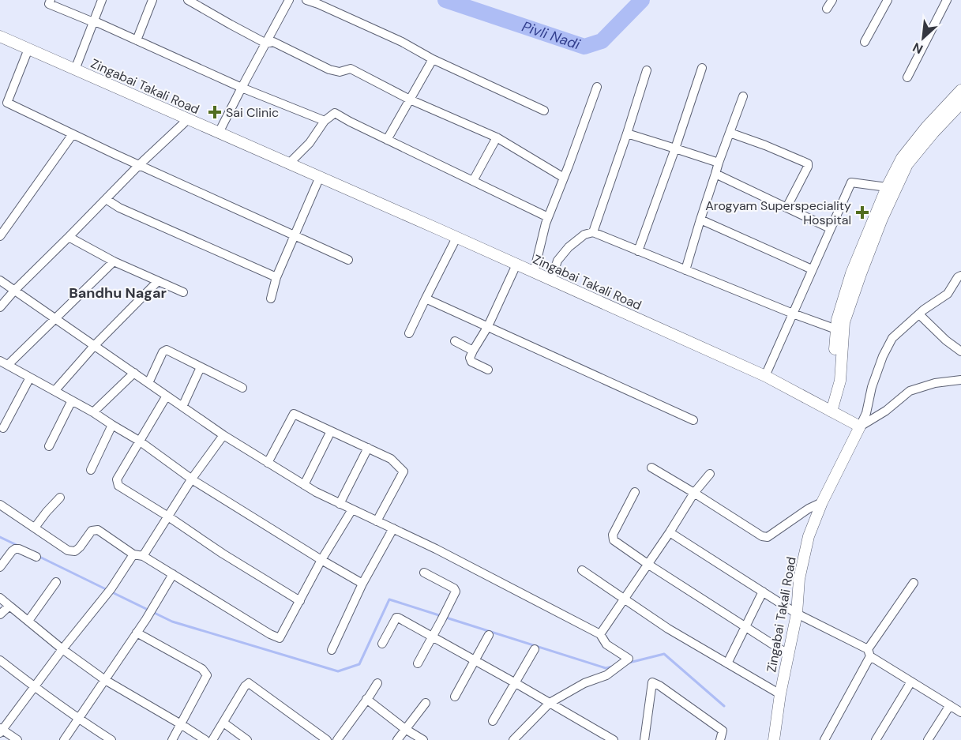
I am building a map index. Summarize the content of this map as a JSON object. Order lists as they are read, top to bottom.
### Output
{
  "streets": {
    "street": ["Zingabai Takali Road"]
  },
  "districts": ["Bandhu Nagar"],
  "water": ["Pivli Nadi"],
  "places": {
    "health": ["Sai Clinic", "Arogyam Superspeciality Hospital"]
  },
  "north": "bottom left"
}
